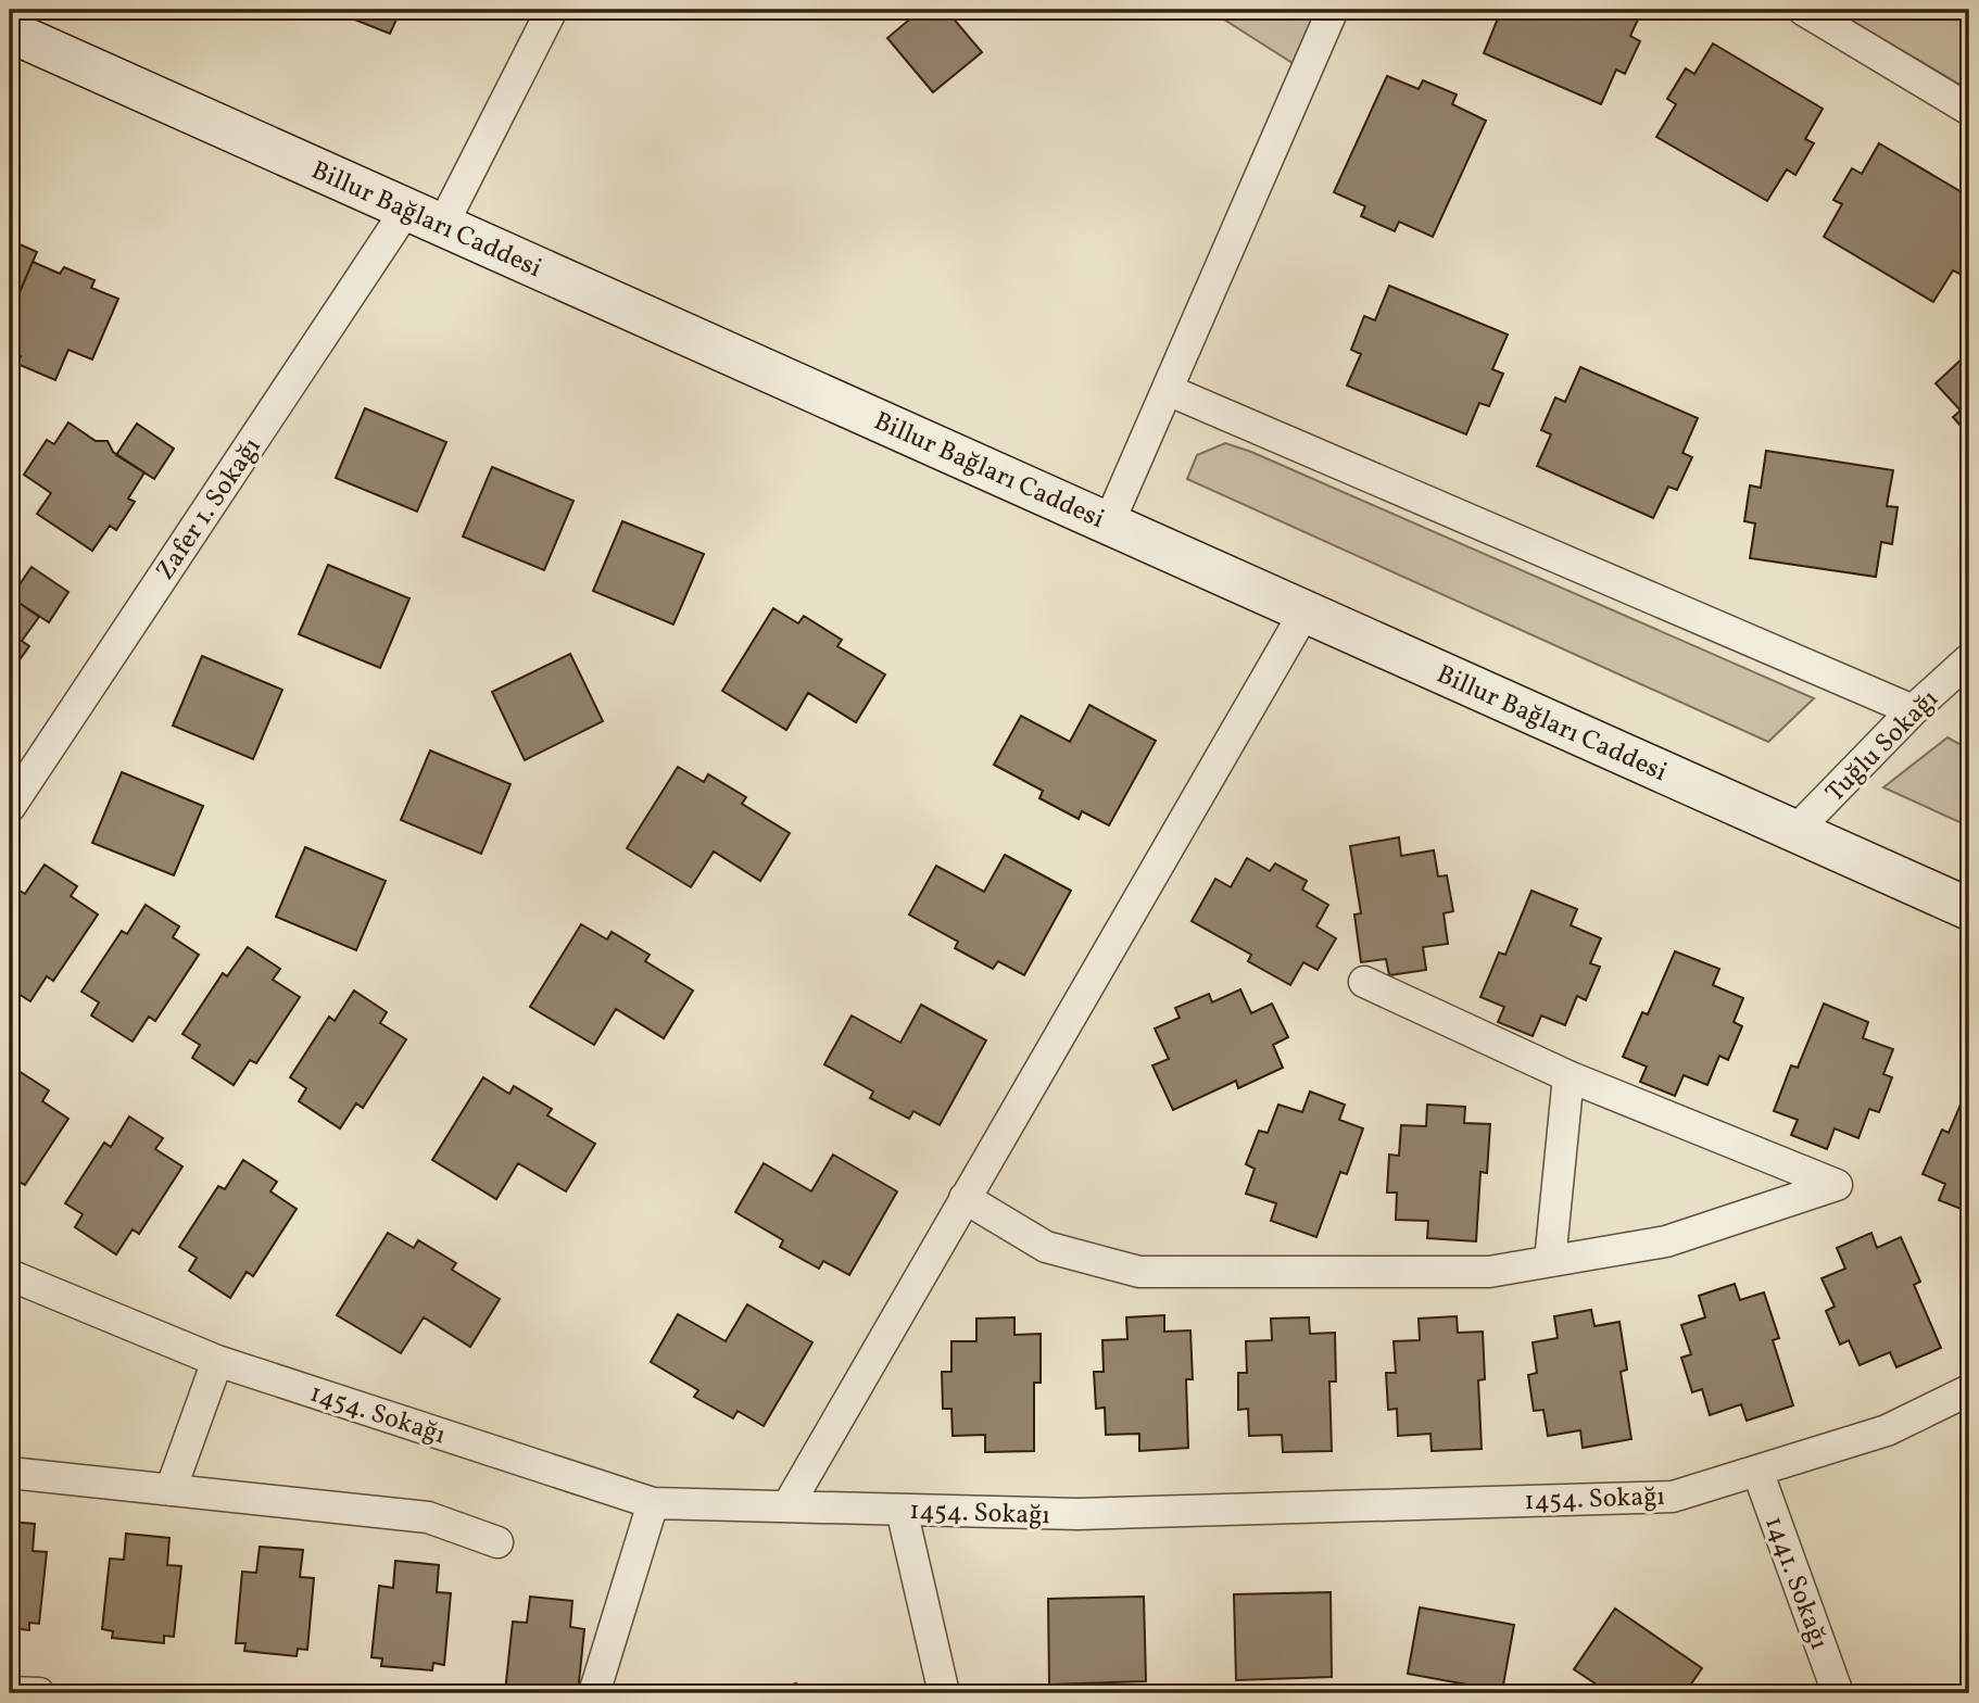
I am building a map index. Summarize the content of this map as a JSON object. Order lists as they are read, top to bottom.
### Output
{
  "streets": {
    "street": [
      "Billur Bağları Caddesi",
      "Zafer 1. Sokağı",
      "Tuğlu Sokağı",
      "1454. Sokağı",
      "1441. Sokağı"
    ]
  },
  "crossings": [
    ["Billur Bağları Caddesi", "Zafer 1. Sokağı"],
    ["Billur Bağları Caddesi", "Tuğlu Sokağı"],
    ["1454. Sokağı", "1441. Sokağı"]
  ]
}
